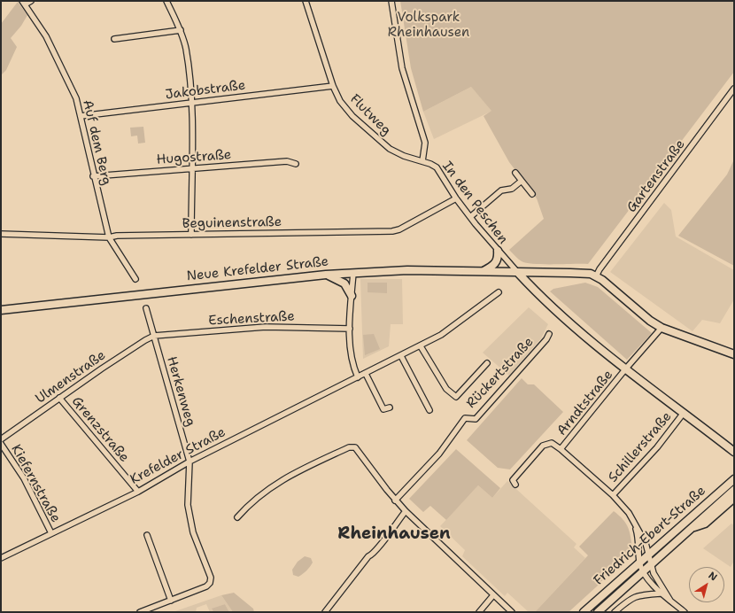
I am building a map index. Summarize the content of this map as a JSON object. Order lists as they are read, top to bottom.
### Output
{
  "streets": {
    "main road": ["Neue Krefelder Straße", "Friedrich-Ebert-Straße"],
    "street": [
      "Jakobstraße",
      "Flutweg",
      "Auf dem Berg",
      "Hugostraße",
      "Gartenstraße",
      "In den Peschen",
      "Beguinenstraße",
      "Eschenstraße",
      "Rückertstraße",
      "Ulmenstraße",
      "Herkenweg",
      "Arndtstraße",
      "Grenzstraße",
      "Schillerstraße",
      "Krefelder Straße",
      "Kiefernstraße"
    ]
  },
  "crossings": [
    ["Jakobstraße", "Flutweg"],
    ["Jakobstraße", "Auf dem Berg"],
    ["Flutweg", "In den Peschen"],
    ["Auf dem Berg", "Hugostraße"],
    ["Auf dem Berg", "Beguinenstraße"],
    ["In den Peschen", "Beguinenstraße"],
    ["In den Peschen", "Neue Krefelder Straße"],
    ["Eschenstraße", "Ulmenstraße"],
    ["Eschenstraße", "Herkenweg"],
    ["Ulmenstraße", "Herkenweg"],
    ["Ulmenstraße", "Grenzstraße"],
    ["Herkenweg", "Krefelder Straße"],
    ["Grenzstraße", "Krefelder Straße"],
    ["Krefelder Straße", "Kiefernstraße"]
  ],
  "districts": ["Rheinhausen"],
  "parks": ["Volkspark Rheinhausen"],
  "north": "top right"
}
